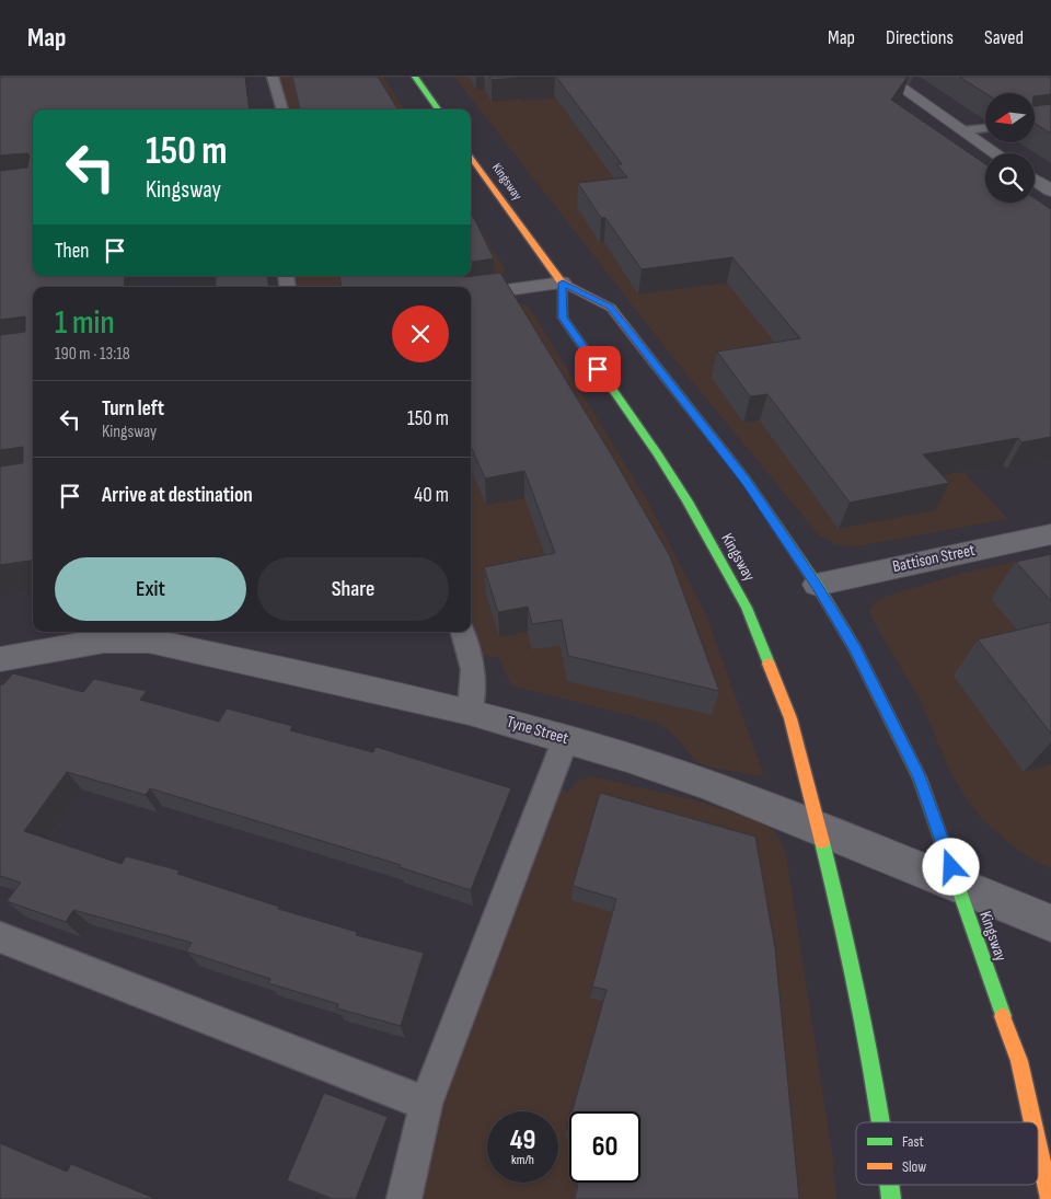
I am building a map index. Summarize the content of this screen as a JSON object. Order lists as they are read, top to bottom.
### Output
{
  "streets": {
    "main road": ["Kingsway"],
    "street": ["Battison Street", "Tyne Street"]
  },
  "crossings": [
    ["Kingsway", "Battison Street"],
    ["Kingsway", "Tyne Street"]
  ],
  "legend": ["Fast", "Slow"],
  "north": "left",
  "page": {
    "header": "Map",
    "nav": ["Map", "Directions", "Saved"],
    "turn": ["150 m", "Kingsway"],
    "then": "Then",
    "heading": ["1 min", "190 m · 13:18"],
    "list": [
      {
        "name": "Turn left",
        "note": "Kingsway",
        "value": "150 m"
      },
      {
        "name": "Arrive at destination",
        "value": "40 m"
      }
    ],
    "buttons": ["Exit", "Share"],
    "speed": "49 km/h",
    "limit": "60"
  }
}
